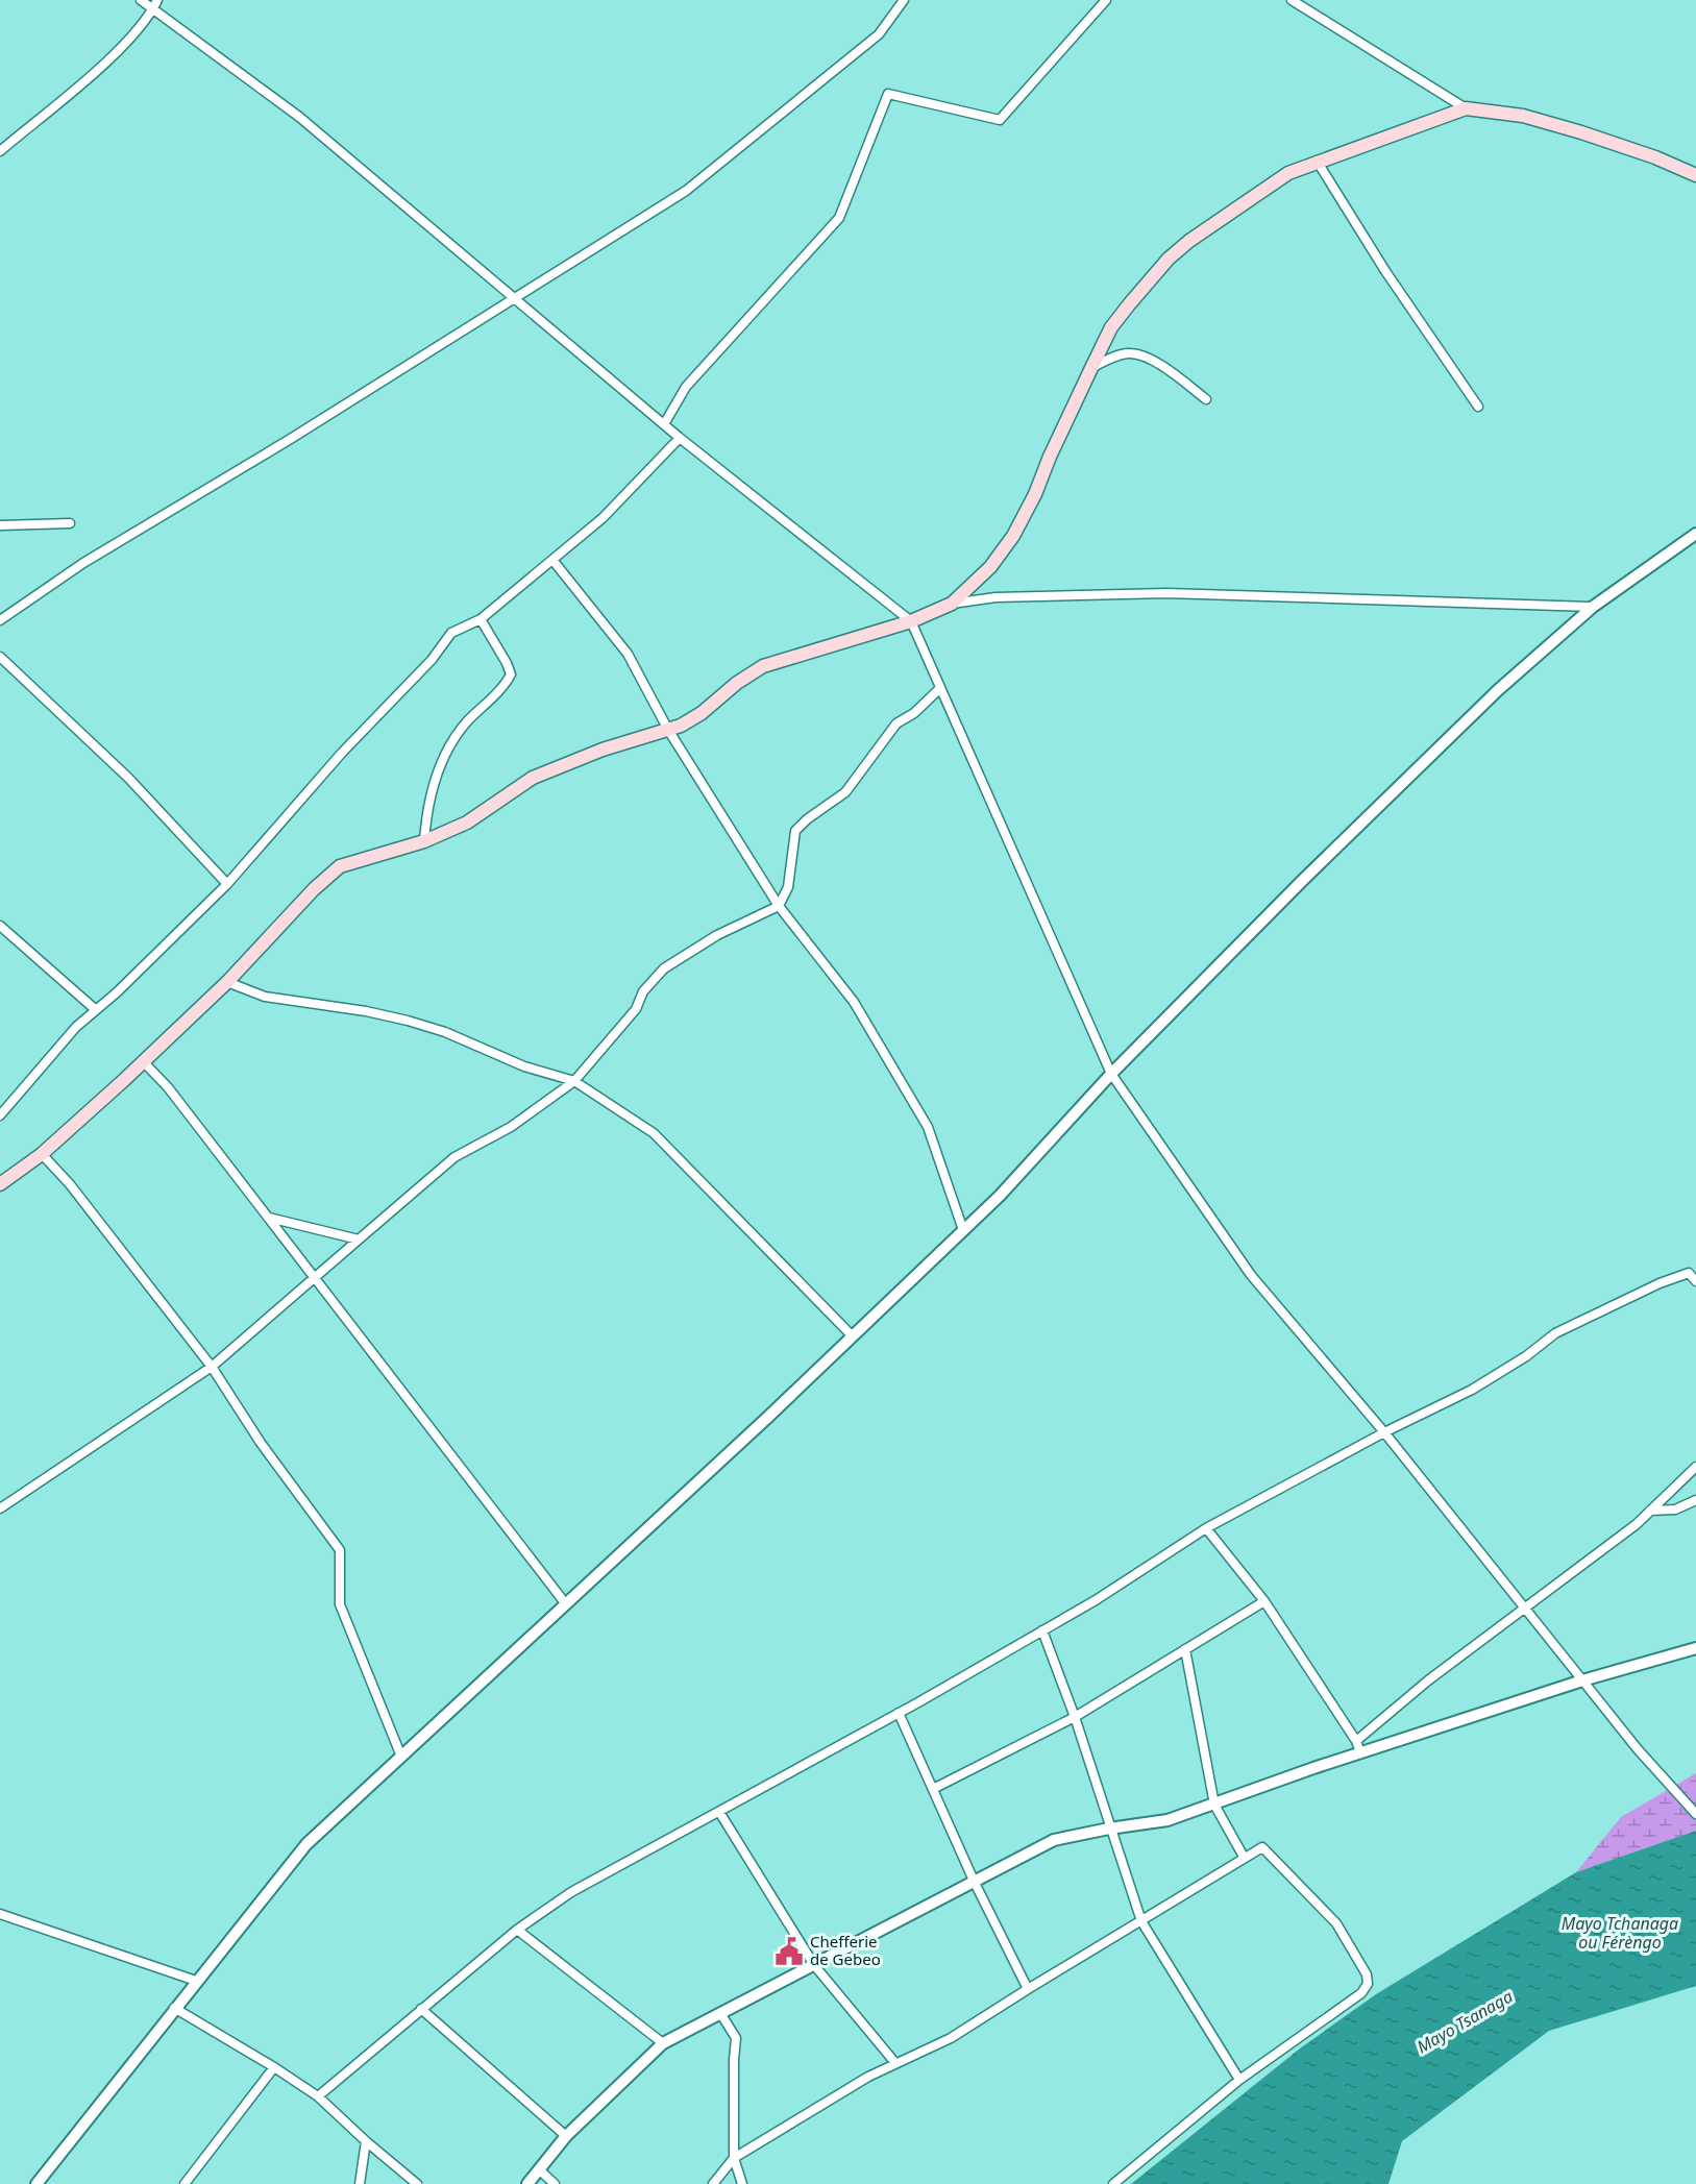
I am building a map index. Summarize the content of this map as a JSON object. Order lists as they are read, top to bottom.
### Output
{
  "water": ["Mayo Tchanaga ou Férèngo", "Mayo Tsanaga"],
  "places": {
    "public building": ["Chefferie de Gebeo"]
  }
}
